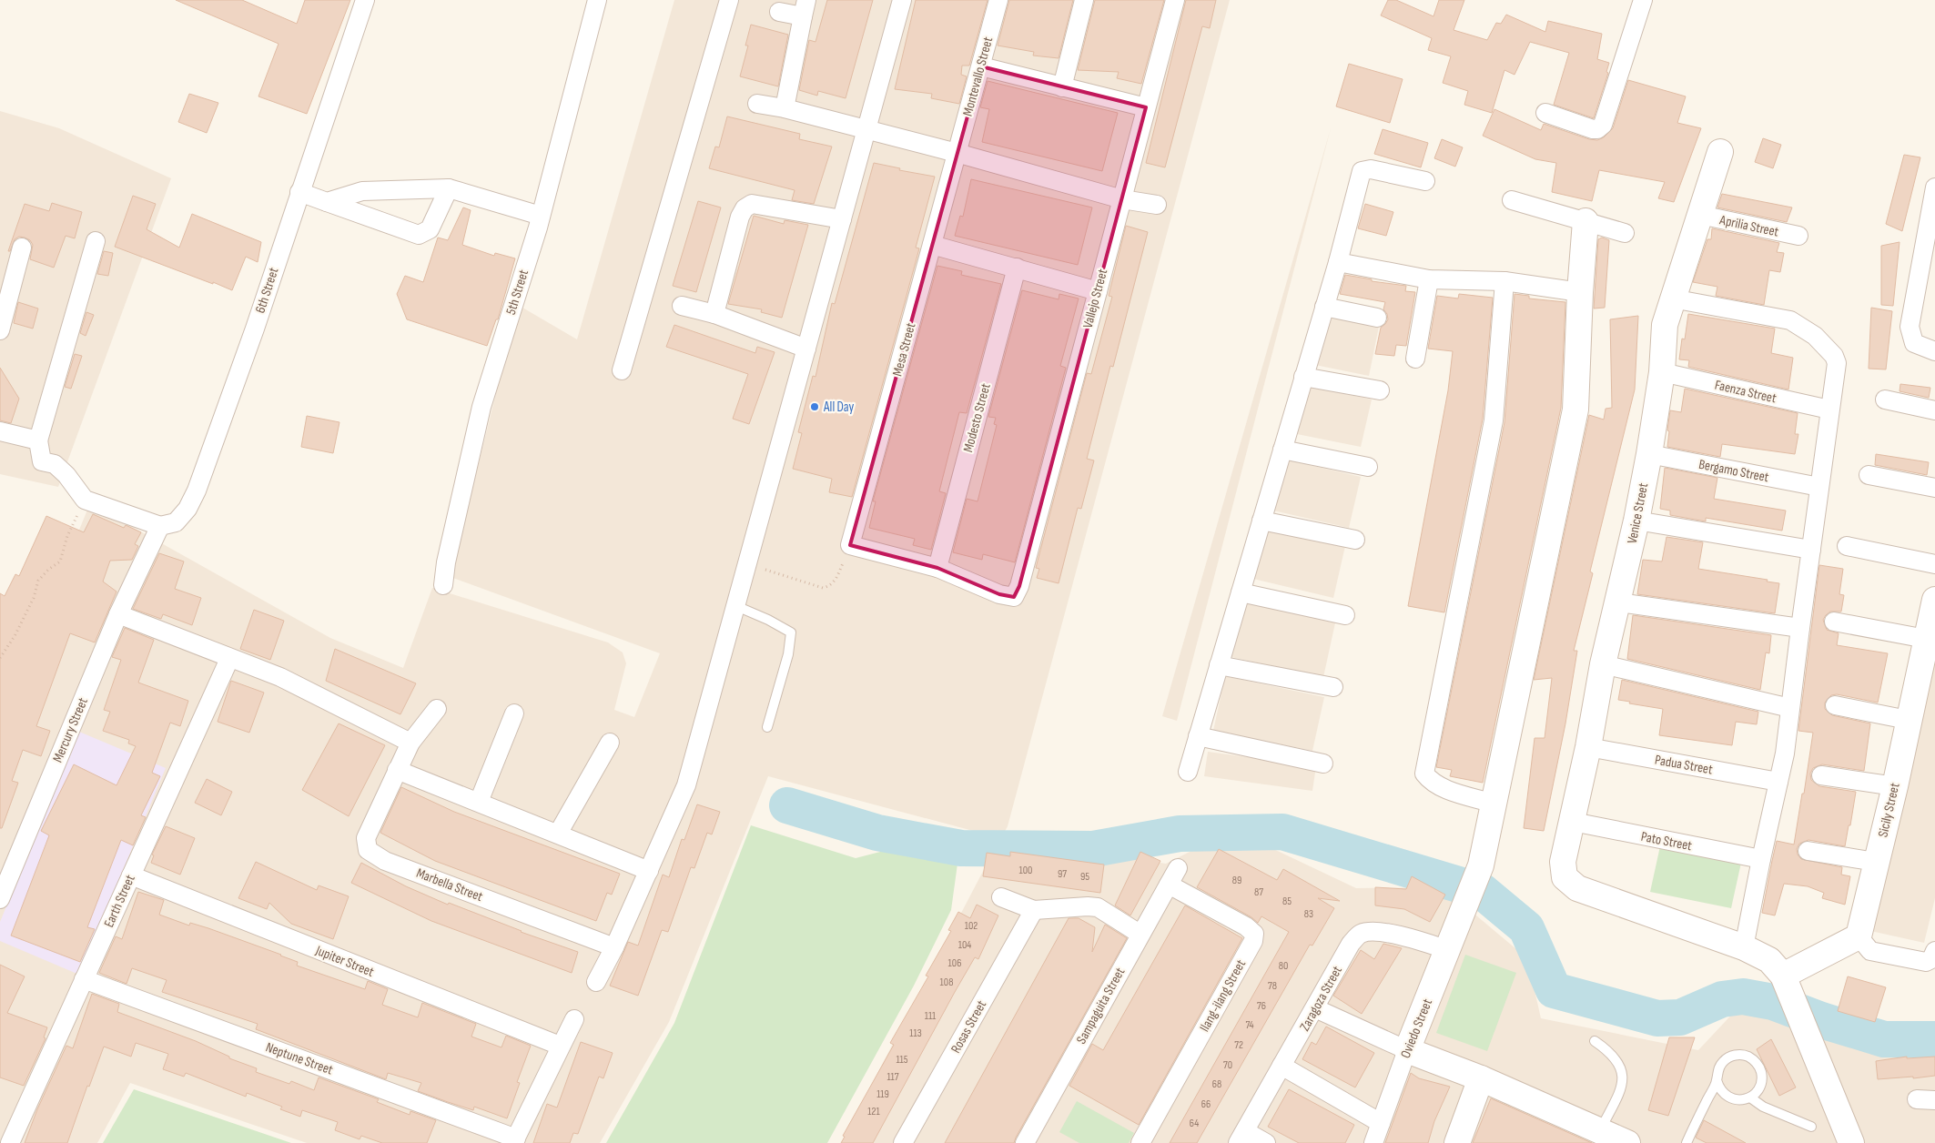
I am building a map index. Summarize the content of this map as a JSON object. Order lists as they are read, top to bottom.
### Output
{
  "streets": {
    "street": [
      "Montevallo Street",
      "Aprilia Street",
      "6th Street",
      "5th Street",
      "Vallejo Street",
      "Mesa Street",
      "Faenza Street",
      "Modesto Street",
      "Bergamo Street",
      "Venice Street",
      "Mercury Street",
      "Padua Street",
      "Sicily Street",
      "Pato Street",
      "Marbella Street",
      "Earth Street",
      "Jupiter Street",
      "Ilang-ilang Street",
      "Zaragoza Street",
      "Sampaguita Street",
      "Rosas Street",
      "Oviedo Street",
      "Neptune Street"
    ]
  },
  "crossings": [
    ["Montevallo Street", "Mesa Street"],
    ["Aprilia Street", "Venice Street"],
    ["6th Street", "Mercury Street"],
    ["Vallejo Street", "Modesto Street"],
    ["Faenza Street", "Venice Street"],
    ["Bergamo Street", "Venice Street"],
    ["Venice Street", "Padua Street"],
    ["Venice Street", "Pato Street"],
    ["Earth Street", "Jupiter Street"],
    ["Earth Street", "Neptune Street"],
    ["Ilang-ilang Street", "Sampaguita Street"],
    ["Zaragoza Street", "Oviedo Street"]
  ],
  "places": ["All Day"],
  "house_numbers": [
    "100",
    "97",
    "95",
    "89",
    "87",
    "85",
    "83",
    "102",
    "104",
    "106",
    "80",
    "108",
    "78",
    "76",
    "111",
    "74",
    "113",
    "72",
    "115",
    "70",
    "117",
    "68",
    "119",
    "66",
    "121",
    "64"
  ]
}
